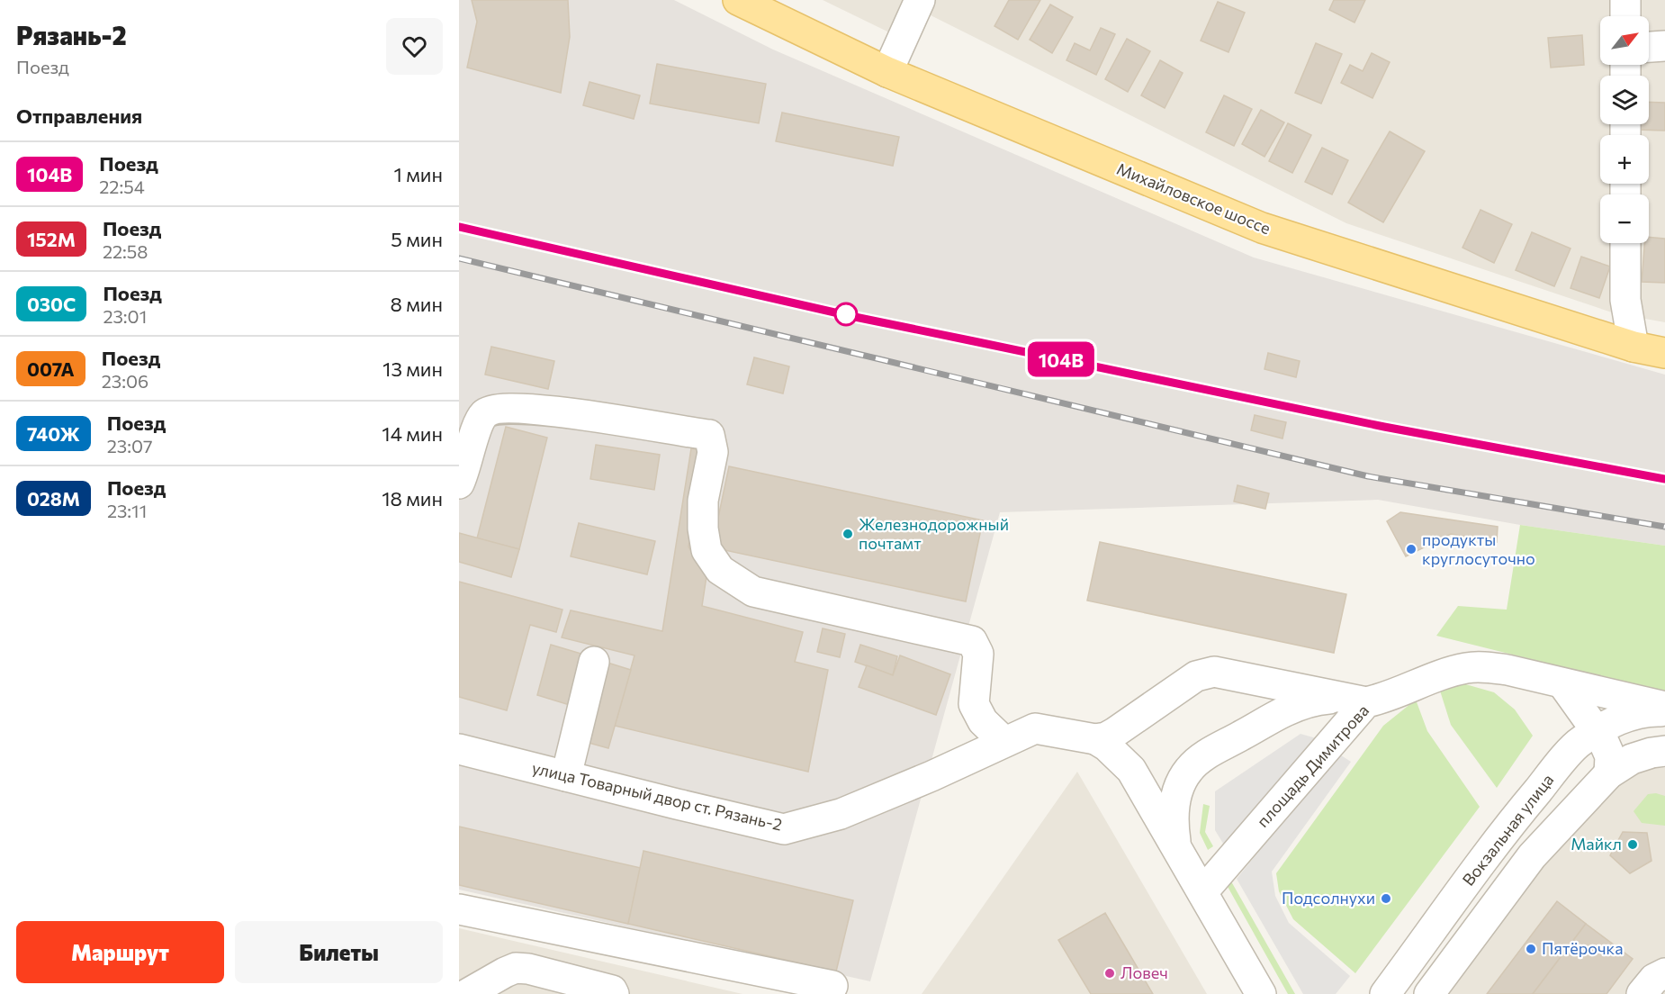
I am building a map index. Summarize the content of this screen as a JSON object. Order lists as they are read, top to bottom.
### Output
{
  "streets": {
    "main road": ["Михайловское шоссе"],
    "street": ["площадь Димитрова", "улица Товарный двор ст. Рязань-2", "Вокзальная улица"]
  },
  "crossings": [
    ["площадь Димитрова", "Вокзальная улица"]
  ],
  "places": [
    "Железнодорожный почтамт",
    "продукты круглосуточно",
    "Майкл",
    "Подсолнухи",
    "Пятёрочка",
    "Ловеч"
  ],
  "north": "top right",
  "page": {
    "heading": [
      ["Рязань-2", "Поезд"],
      "Отправления"
    ],
    "on_map": "104В",
    "map_buttons": ["+", "−"],
    "list": [
      {
        "mark": "104В",
        "name": "Поезд",
        "note": "22:54",
        "value": "1 мин"
      },
      {
        "mark": "152М",
        "name": "Поезд",
        "note": "22:58",
        "value": "5 мин"
      },
      {
        "mark": "030C",
        "name": "Поезд",
        "note": "23:01",
        "value": "8 мин"
      },
      {
        "mark": "007А",
        "name": "Поезд",
        "note": "23:06",
        "value": "13 мин"
      },
      {
        "mark": "740Ж",
        "name": "Поезд",
        "note": "23:07",
        "value": "14 мин"
      },
      {
        "mark": "028М",
        "name": "Поезд",
        "note": "23:11",
        "value": "18 мин"
      }
    ],
    "buttons": ["Маршрут", "Билеты"]
  }
}
